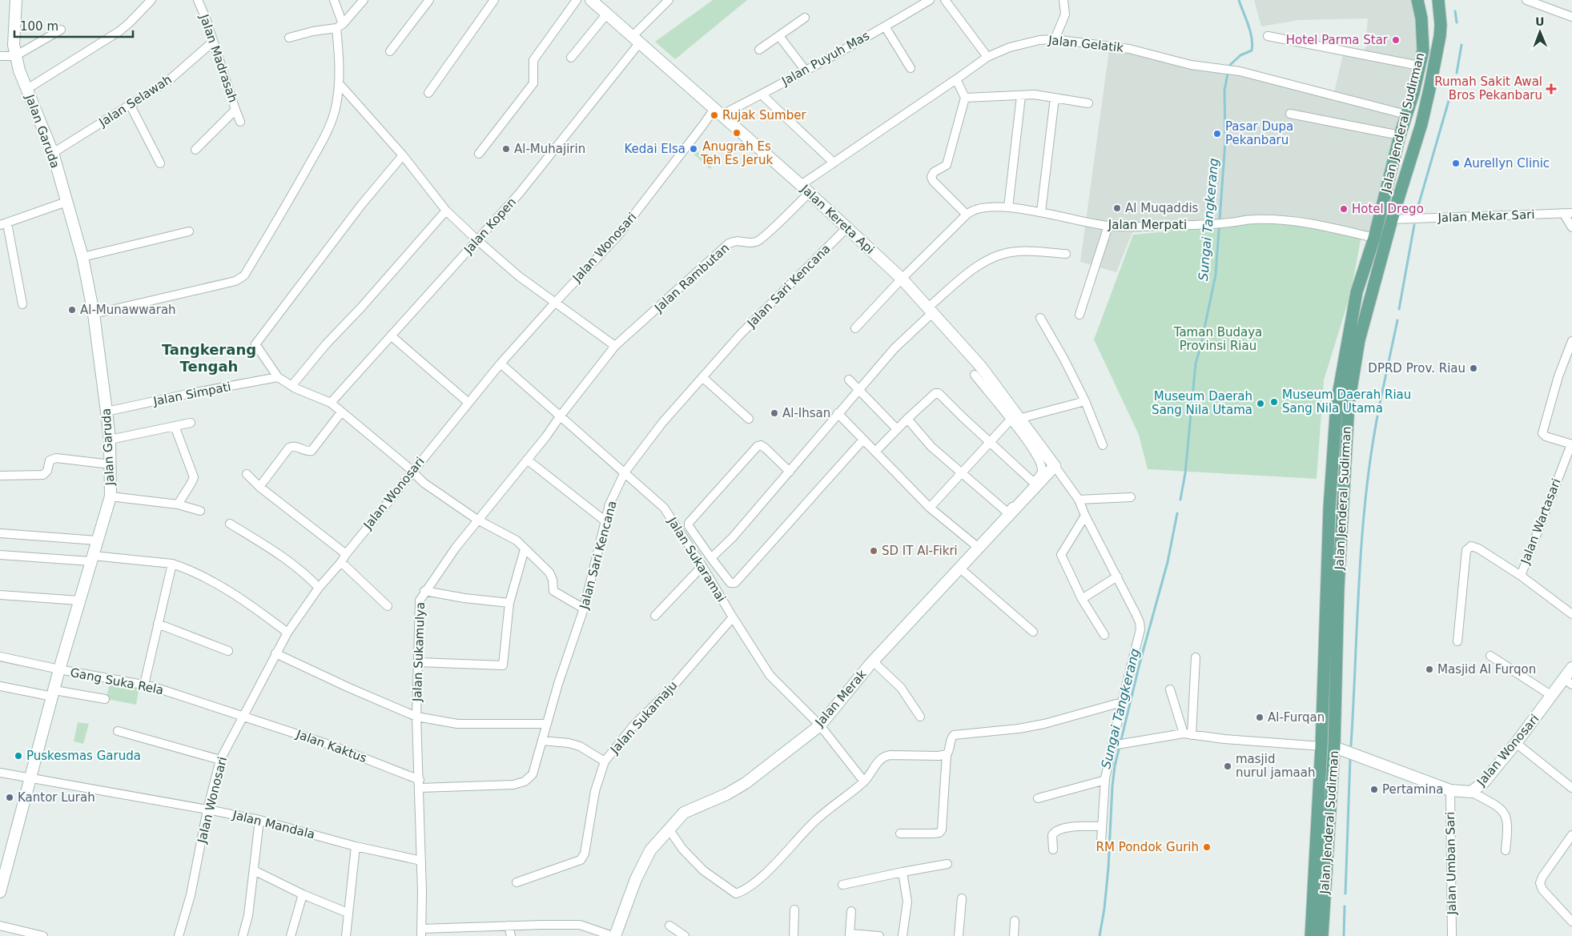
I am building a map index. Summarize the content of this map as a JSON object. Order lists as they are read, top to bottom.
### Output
{
  "streets": {
    "main road": ["Jalan Jenderal Sudirman"],
    "street": [
      "Jalan Gelatik",
      "Jalan Madrasah",
      "Jalan Puyuh Mas",
      "Jalan Selawah",
      "Jalan Garuda",
      "Jalan Mekar Sari",
      "Jalan Kereta Api",
      "Jalan Merpati",
      "Jalan Kopen",
      "Jalan Wonosari",
      "Jalan Rambutan",
      "Jalan Sari Kencana",
      "Jalan Simpati",
      "Jalan Wartasari",
      "Jalan Sukaramai",
      "Jalan Sukamulya",
      "Gang Suka Rela",
      "Jalan Merak",
      "Jalan Sukamaju",
      "Jalan Kaktus",
      "Jalan Mandala",
      "Jalan Umban Sari"
    ]
  },
  "crossings": [
    ["Jalan Gelatik", "Jalan Jenderal Sudirman"],
    ["Jalan Gelatik", "Jalan Kereta Api"],
    ["Jalan Madrasah", "Jalan Selawah"],
    ["Jalan Puyuh Mas", "Jalan Kereta Api"],
    ["Jalan Puyuh Mas", "Jalan Wonosari"],
    ["Jalan Selawah", "Jalan Garuda"],
    ["Jalan Jenderal Sudirman", "Jalan Mekar Sari"],
    ["Jalan Jenderal Sudirman", "Jalan Merpati"],
    ["Jalan Jenderal Sudirman", "Jalan Wonosari"],
    ["Jalan Garuda", "Jalan Simpati"],
    ["Jalan Garuda", "Gang Suka Rela"],
    ["Jalan Garuda", "Jalan Mandala"],
    ["Jalan Kereta Api", "Jalan Merpati"],
    ["Jalan Kereta Api", "Jalan Kopen"],
    ["Jalan Kereta Api", "Jalan Wonosari"],
    ["Jalan Kereta Api", "Jalan Rambutan"],
    ["Jalan Kereta Api", "Jalan Sari Kencana"],
    ["Jalan Kereta Api", "Jalan Merak"],
    ["Jalan Wonosari", "Jalan Sukaramai"],
    ["Jalan Wonosari", "Gang Suka Rela"],
    ["Jalan Wonosari", "Jalan Kaktus"],
    ["Jalan Wonosari", "Jalan Mandala"],
    ["Jalan Wonosari", "Jalan Umban Sari"],
    ["Jalan Rambutan", "Jalan Sukaramai"],
    ["Jalan Rambutan", "Jalan Sukamulya"],
    ["Jalan Sari Kencana", "Jalan Sukaramai"],
    ["Jalan Sari Kencana", "Jalan Sukamulya"],
    ["Jalan Sari Kencana", "Jalan Kaktus"],
    ["Jalan Sukaramai", "Jalan Sukamulya"],
    ["Jalan Sukaramai", "Jalan Merak"],
    ["Jalan Sukaramai", "Jalan Sukamaju"],
    ["Jalan Sukamulya", "Jalan Kaktus"],
    ["Jalan Sukamulya", "Jalan Mandala"],
    ["Gang Suka Rela", "Jalan Kaktus"]
  ],
  "districts": ["Tangkerang Tengah"],
  "water": ["Sungai Tangkerang"],
  "parks": ["Taman Budaya Provinsi Riau"],
  "places": {
    "other": [
      "Hotel Parma Star",
      "Rujak Sumber",
      "Anugrah Es Teh Es Jeruk",
      "Pasar Dupa Pekanbaru",
      "Al-Muhajirin",
      "Kedai Elsa",
      "Aurellyn Clinic",
      "Al Muqaddis",
      "Hotel Drego",
      "Al-Munawwarah",
      "DPRD Prov. Riau",
      "Museum Daerah Riau Sang Nila Utama",
      "Museum Daerah Sang Nila Utama",
      "Al-Ihsan",
      "SD IT Al-Fikri",
      "Masjid Al Furqon",
      "Al-Furqan",
      "Puskesmas Garuda",
      "masjid nurul jamaah",
      "Pertamina",
      "Kantor Lurah",
      "RM Pondok Gurih"
    ],
    "health": ["Rumah Sakit Awal Bros Pekanbaru"]
  },
  "scale_bar": "100 m",
  "north": "top"
}
